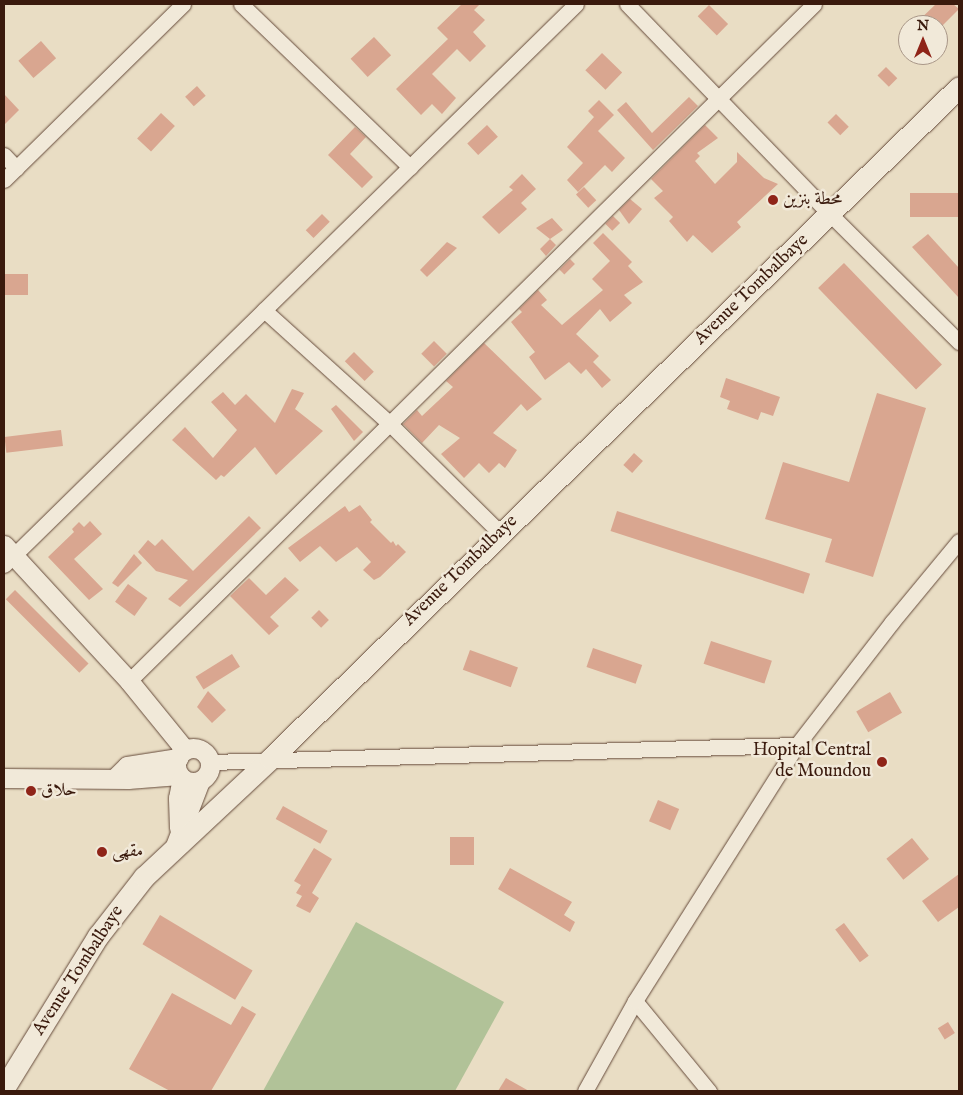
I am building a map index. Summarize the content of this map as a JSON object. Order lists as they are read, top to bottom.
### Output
{
  "streets": {
    "main road": ["Avenue Tombalbaye"]
  },
  "places": [
    "محطة بنزين",
    "Hopital Central de Moundou",
    "حلاق",
    "مقهى"
  ],
  "north": "top"
}
